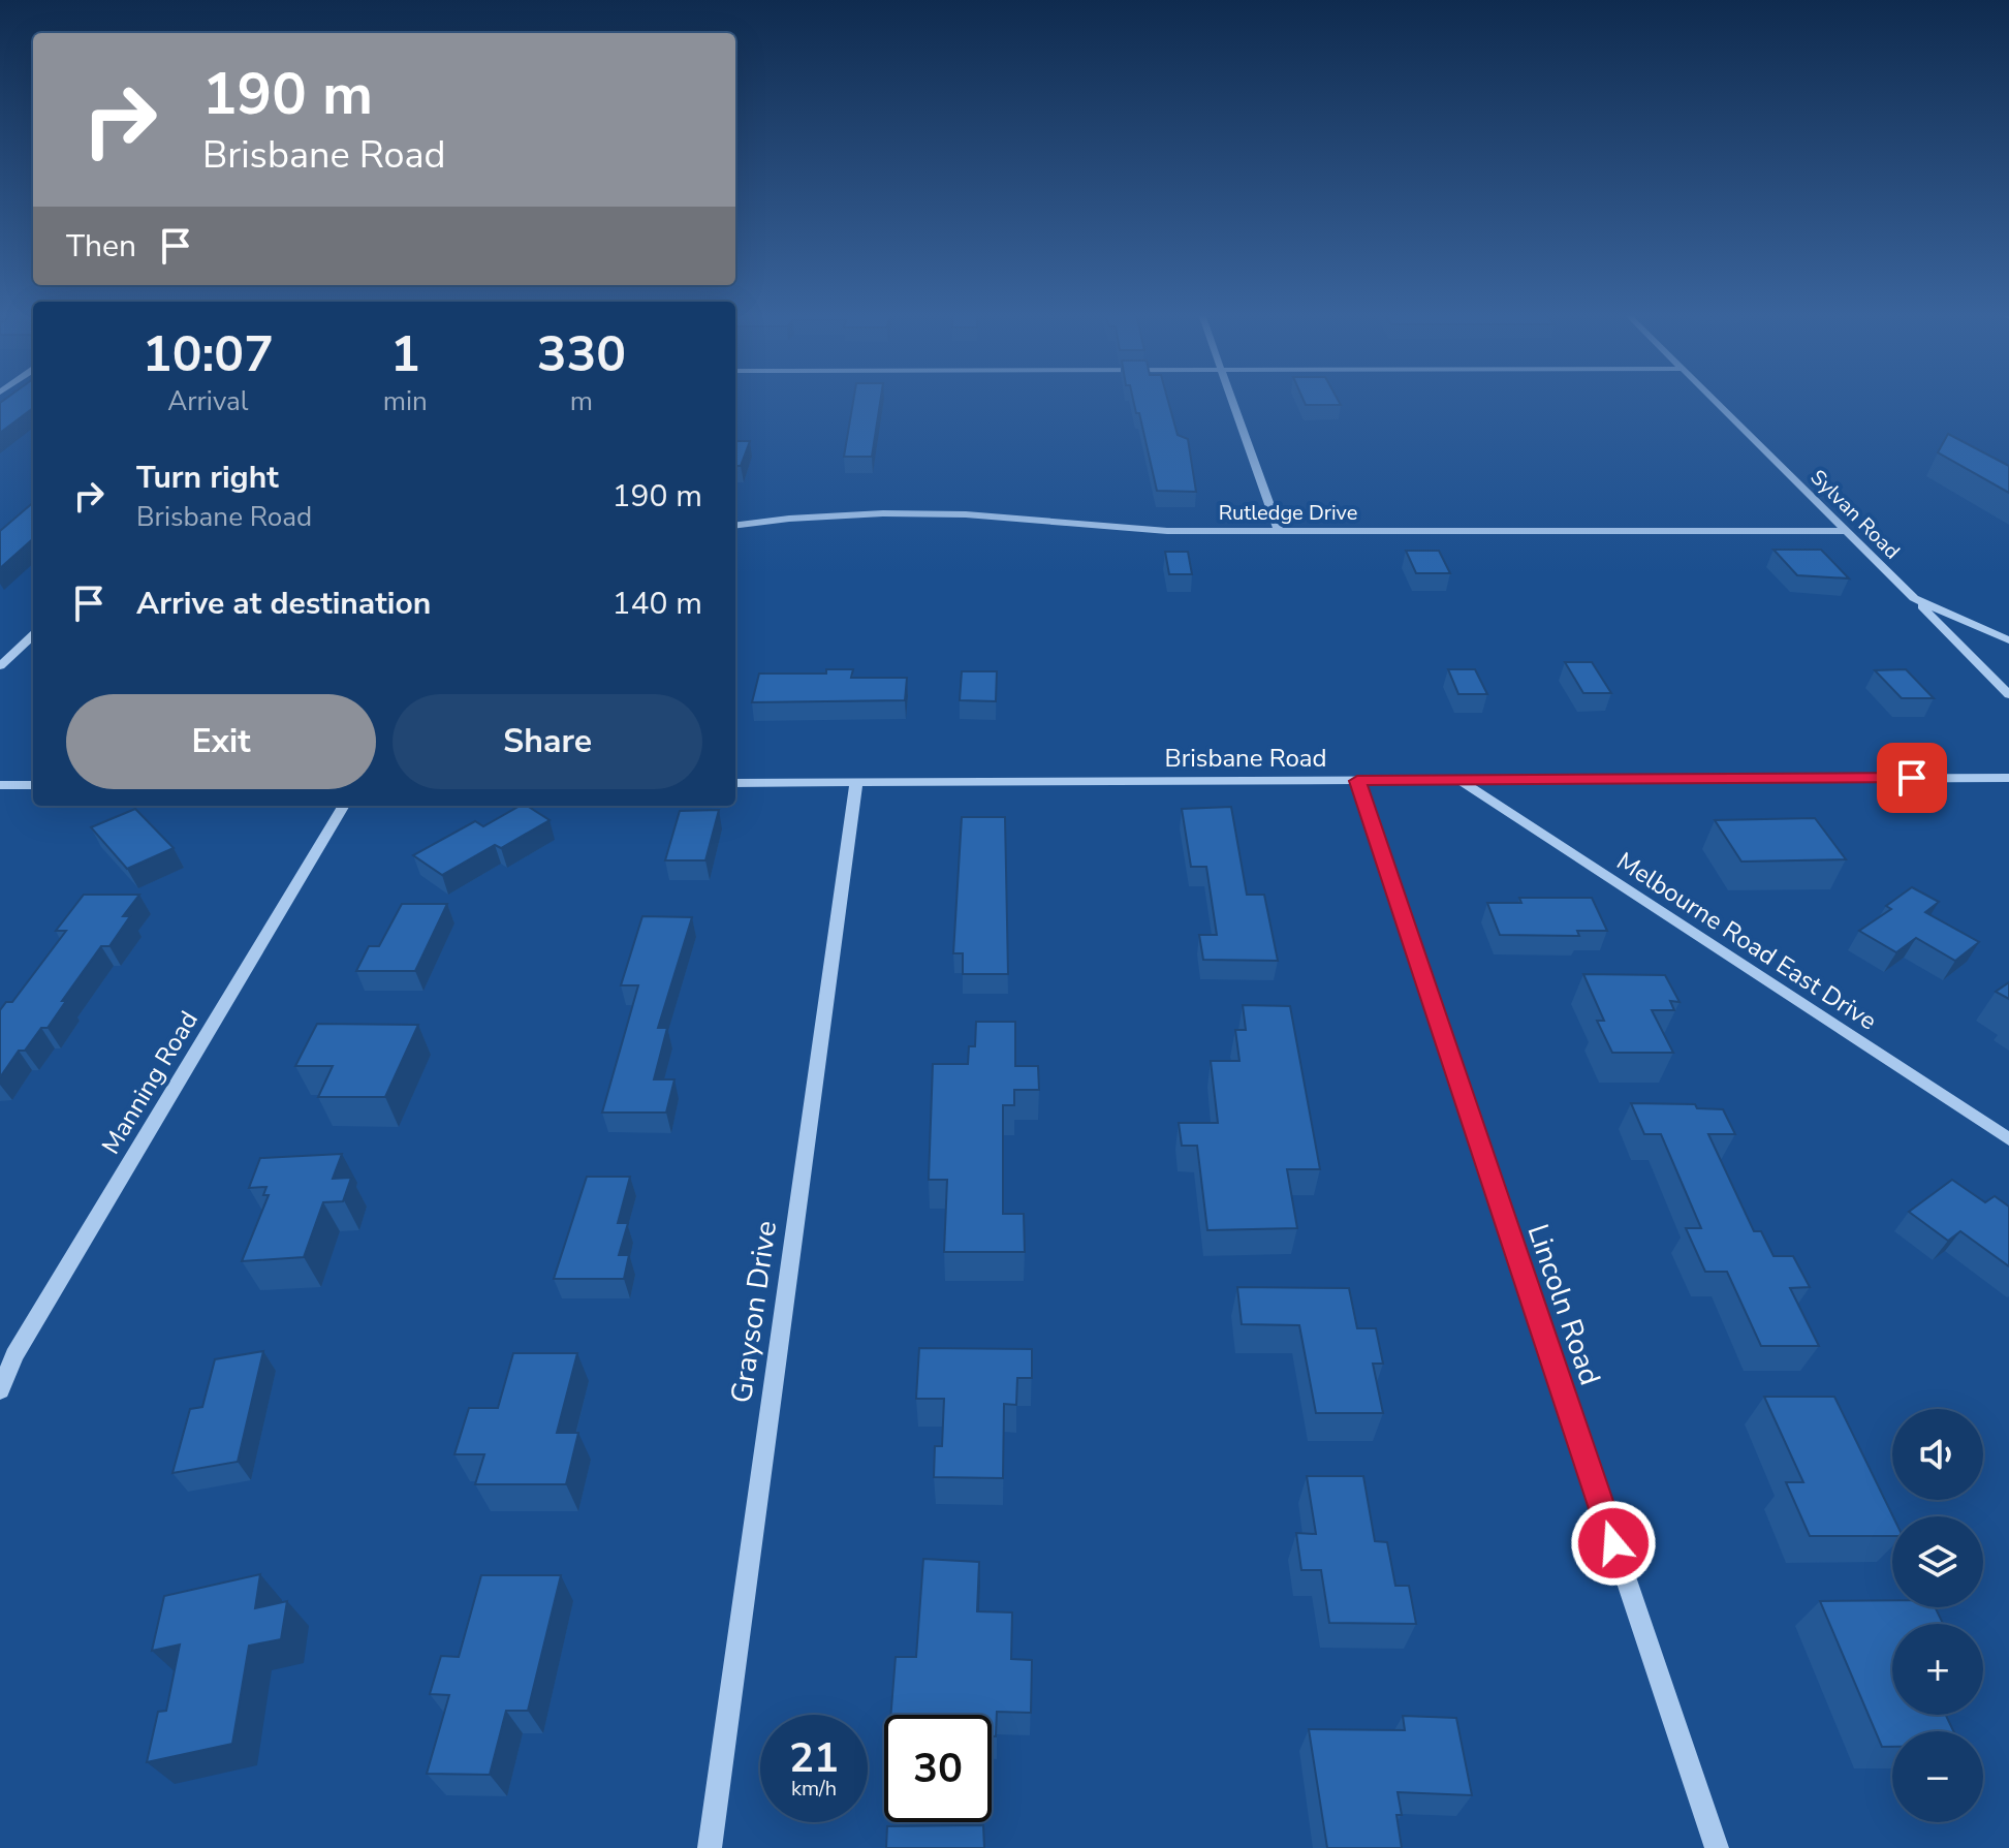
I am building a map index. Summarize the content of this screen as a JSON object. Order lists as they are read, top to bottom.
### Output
{
  "streets": {
    "street": [
      "Rutledge Drive",
      "Sylvan Road",
      "Brisbane Road",
      "Melbourne Road East Drive",
      "Manning Road",
      "Lincoln Road",
      "Grayson Drive"
    ]
  },
  "crossings": [
    ["Rutledge Drive", "Sylvan Road"],
    ["Brisbane Road", "Melbourne Road East Drive"],
    ["Brisbane Road", "Lincoln Road"],
    ["Brisbane Road", "Grayson Drive"]
  ],
  "page": {
    "turn": ["190 m", "Brisbane Road"],
    "then": "Then",
    "eta": [
      "10:07",
      "Arrival",
      "1",
      "min",
      "330",
      "m"
    ],
    "list": [
      {
        "name": "Turn right",
        "note": "Brisbane Road",
        "value": "190 m"
      },
      {
        "name": "Arrive at destination",
        "value": "140 m"
      }
    ],
    "buttons": ["Exit", "Share"],
    "map_buttons": ["+", "−"],
    "speed": "21 km/h",
    "limit": "30"
  }
}
